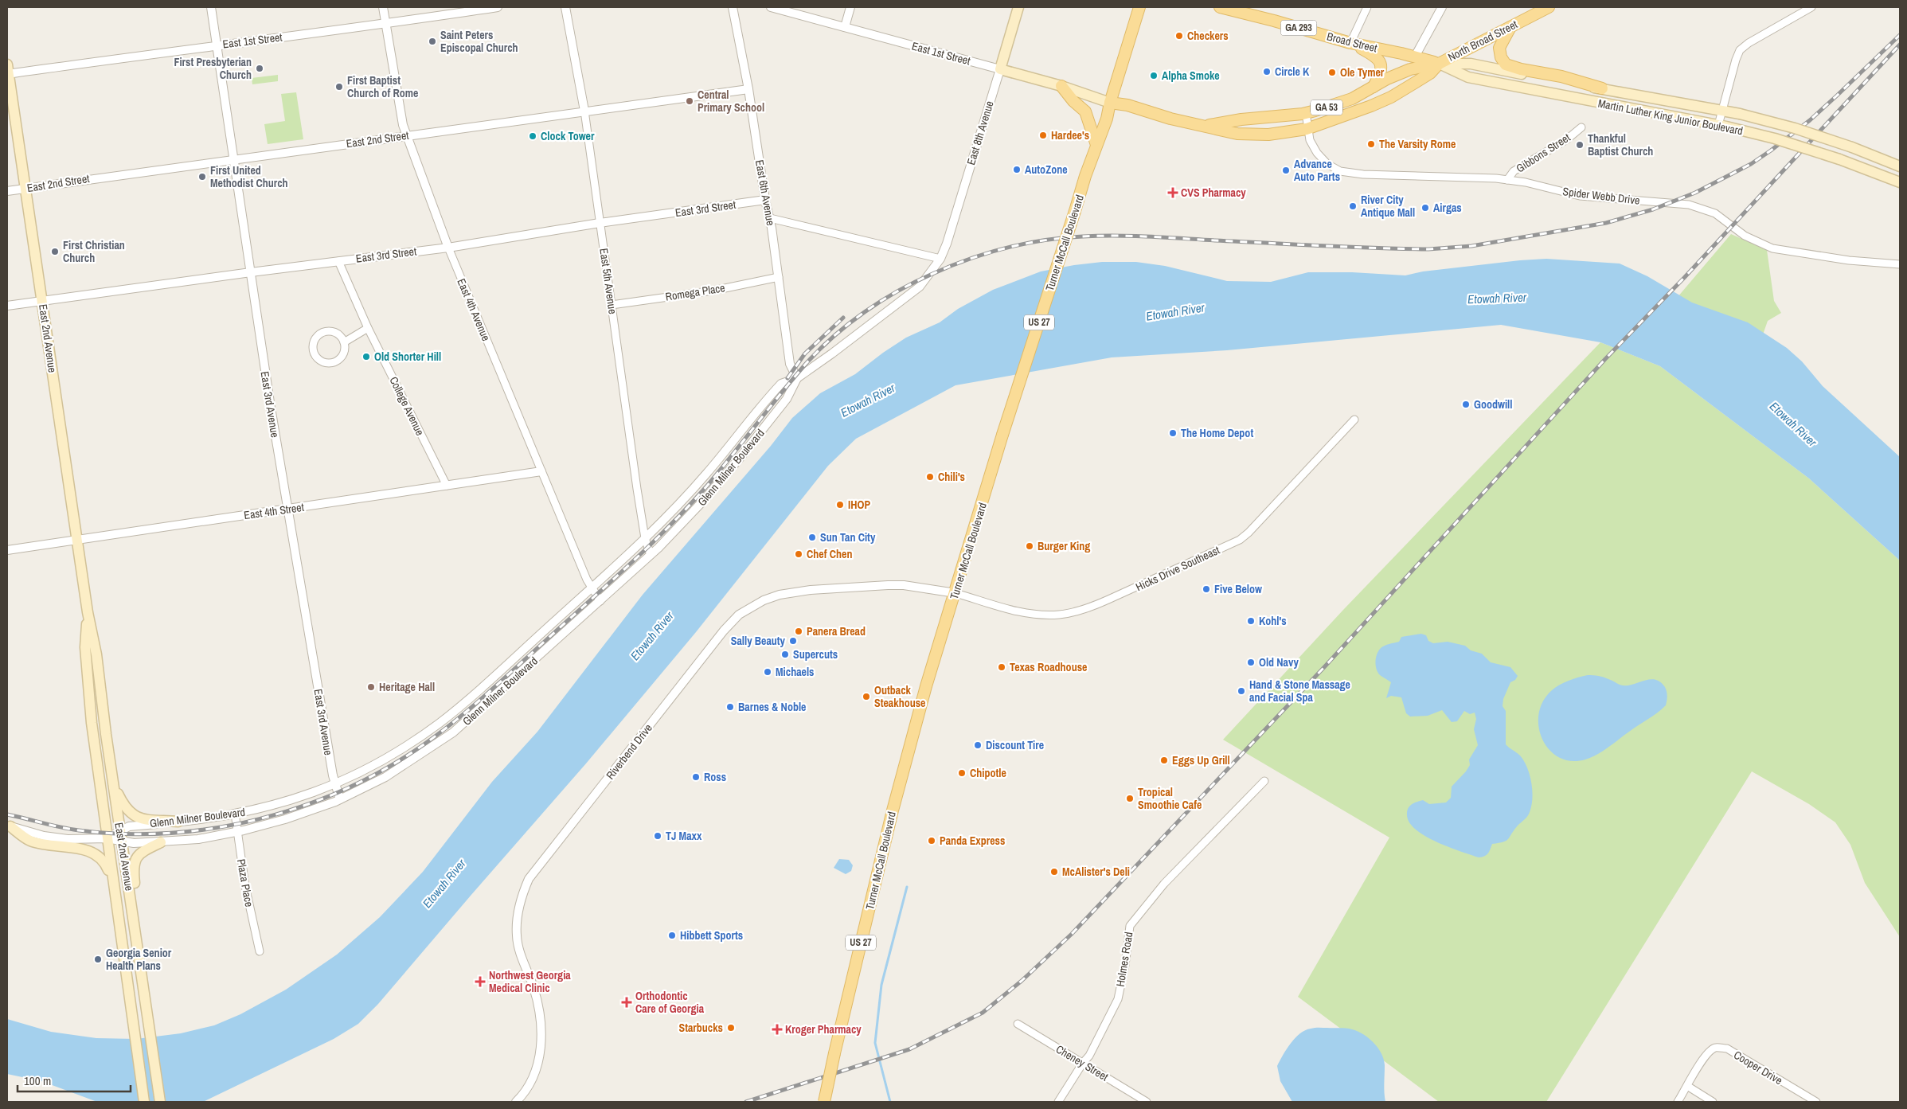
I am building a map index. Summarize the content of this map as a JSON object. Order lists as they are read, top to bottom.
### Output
{
  "streets": {
    "main road": [
      "GA 293",
      "East 1st Street",
      "North Broad Street",
      "Broad Street",
      "GA 53",
      "Martin Luther King Junior Boulevard",
      "East 8th Avenue",
      "Turner McCall Boulevard",
      "US 27",
      "East 2nd Avenue"
    ],
    "street": [
      "East 2nd Street",
      "Gibbons Street",
      "East 6th Avenue",
      "Spider Webb Drive",
      "East 3rd Street",
      "East 5th Avenue",
      "Romega Place",
      "East 4th Avenue",
      "East 3rd Avenue",
      "College Avenue",
      "Glenn Milner Boulevard",
      "East 4th Street",
      "Hicks Drive Southeast",
      "Riverbend Drive",
      "Plaza Place",
      "Holmes Road",
      "Cheney Street",
      "Cooper Drive"
    ]
  },
  "crossings": [
    ["East 1st Street", "GA 53"],
    ["East 1st Street", "East 8th Avenue"],
    ["East 1st Street", "Turner McCall Boulevard"],
    ["East 1st Street", "East 4th Avenue"],
    ["East 1st Street", "East 2nd Avenue"],
    ["East 1st Street", "East 3rd Avenue"],
    ["North Broad Street", "Broad Street"],
    ["North Broad Street", "GA 53"],
    ["North Broad Street", "Martin Luther King Junior Boulevard"],
    ["Broad Street", "GA 53"],
    ["Broad Street", "Martin Luther King Junior Boulevard"],
    ["GA 53", "Martin Luther King Junior Boulevard"],
    ["GA 53", "Spider Webb Drive"],
    ["GA 53", "Turner McCall Boulevard"],
    ["Martin Luther King Junior Boulevard", "Spider Webb Drive"],
    ["East 8th Avenue", "Glenn Milner Boulevard"],
    ["East 2nd Street", "East 6th Avenue"],
    ["East 2nd Street", "East 5th Avenue"],
    ["East 2nd Street", "East 4th Avenue"],
    ["East 2nd Street", "East 2nd Avenue"],
    ["East 2nd Street", "East 3rd Avenue"],
    ["Gibbons Street", "Spider Webb Drive"],
    ["East 6th Avenue", "East 3rd Street"],
    ["East 6th Avenue", "Romega Place"],
    ["East 6th Avenue", "Glenn Milner Boulevard"],
    ["East 3rd Street", "East 5th Avenue"],
    ["East 3rd Street", "East 4th Avenue"],
    ["East 3rd Street", "East 2nd Avenue"],
    ["East 3rd Street", "East 3rd Avenue"],
    ["East 3rd Street", "College Avenue"],
    ["Turner McCall Boulevard", "Hicks Drive Southeast"],
    ["Turner McCall Boulevard", "Riverbend Drive"],
    ["East 5th Avenue", "Romega Place"],
    ["East 5th Avenue", "Glenn Milner Boulevard"],
    ["East 4th Avenue", "Glenn Milner Boulevard"],
    ["East 4th Avenue", "East 4th Street"],
    ["East 2nd Avenue", "Glenn Milner Boulevard"],
    ["East 2nd Avenue", "East 4th Street"],
    ["East 3rd Avenue", "Glenn Milner Boulevard"],
    ["East 3rd Avenue", "East 4th Street"],
    ["College Avenue", "East 4th Street"],
    ["Glenn Milner Boulevard", "Plaza Place"],
    ["Hicks Drive Southeast", "Riverbend Drive"],
    ["Holmes Road", "Cheney Street"]
  ],
  "water": ["Etowah River"],
  "places": {
    "other": [
      "Checkers",
      "Saint Peters Episcopal Church",
      "First Presbyterian Church",
      "Circle K",
      "Ole Tymer",
      "Alpha Smoke",
      "First Baptist Church of Rome",
      "Central Primary School",
      "Hardee's",
      "Clock Tower",
      "The Varsity Rome",
      "Thankful Baptist Church",
      "AutoZone",
      "Advance Auto Parts",
      "First United Methodist Church",
      "River City Antique Mall",
      "Airgas",
      "First Christian Church",
      "Old Shorter Hill",
      "Goodwill",
      "The Home Depot",
      "Chili's",
      "IHOP",
      "Sun Tan City",
      "Burger King",
      "Chef Chen",
      "Five Below",
      "Kohl's",
      "Panera Bread",
      "Sally Beauty",
      "Supercuts",
      "Old Navy",
      "Texas Roadhouse",
      "Michaels",
      "Heritage Hall",
      "Hand & Stone Massage and Facial Spa",
      "Outback Steakhouse",
      "Barnes & Noble",
      "Discount Tire",
      "Eggs Up Grill",
      "Chipotle",
      "Ross",
      "Tropical Smoothie Cafe",
      "TJ Maxx",
      "Panda Express",
      "McAlister's Deli",
      "Hibbett Sports",
      "Georgia Senior Health Plans",
      "Starbucks"
    ],
    "health": [
      "CVS Pharmacy",
      "Northwest Georgia Medical Clinic",
      "Orthodontic Care of Georgia",
      "Kroger Pharmacy"
    ]
  },
  "scale_bar": "100 m"
}
